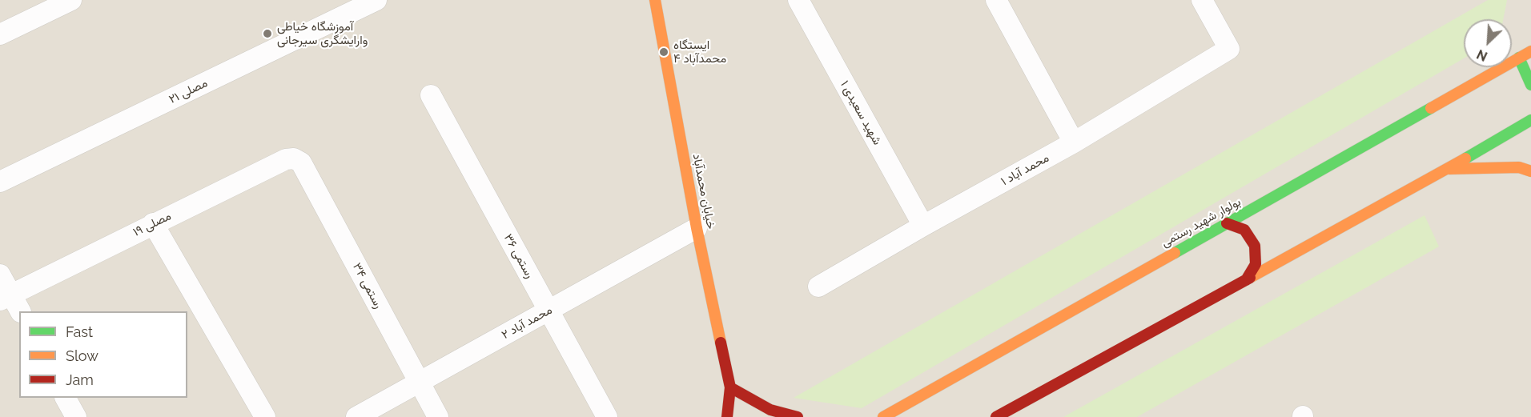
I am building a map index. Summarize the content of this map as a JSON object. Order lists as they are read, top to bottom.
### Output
{
  "streets": {
    "main road": ["خیابان محمدآباد", "بولوار شهید رستمی"],
    "street": [
      "مصلی ۲۱",
      "شهید سعیدی ۱",
      "محمد آباد ۱",
      "مصلی ۱۹",
      "رستمی ۳۶",
      "رستمی ۳۴",
      "محمد آباد ۲"
    ]
  },
  "crossings": [
    ["شهید سعیدی ۱", "محمد آباد ۱"],
    ["خیابان محمدآباد", "محمد آباد ۲"],
    ["مصلی ۱۹", "رستمی ۳۴"],
    ["رستمی ۳۶", "محمد آباد ۲"],
    ["رستمی ۳۴", "محمد آباد ۲"]
  ],
  "places": ["آموزشگاه خیاطی وارایشگری سیرجانی", "ایستگاه محمدآباد ۴"],
  "legend": ["Fast", "Slow", "Jam"],
  "north": "bottom left"
}
